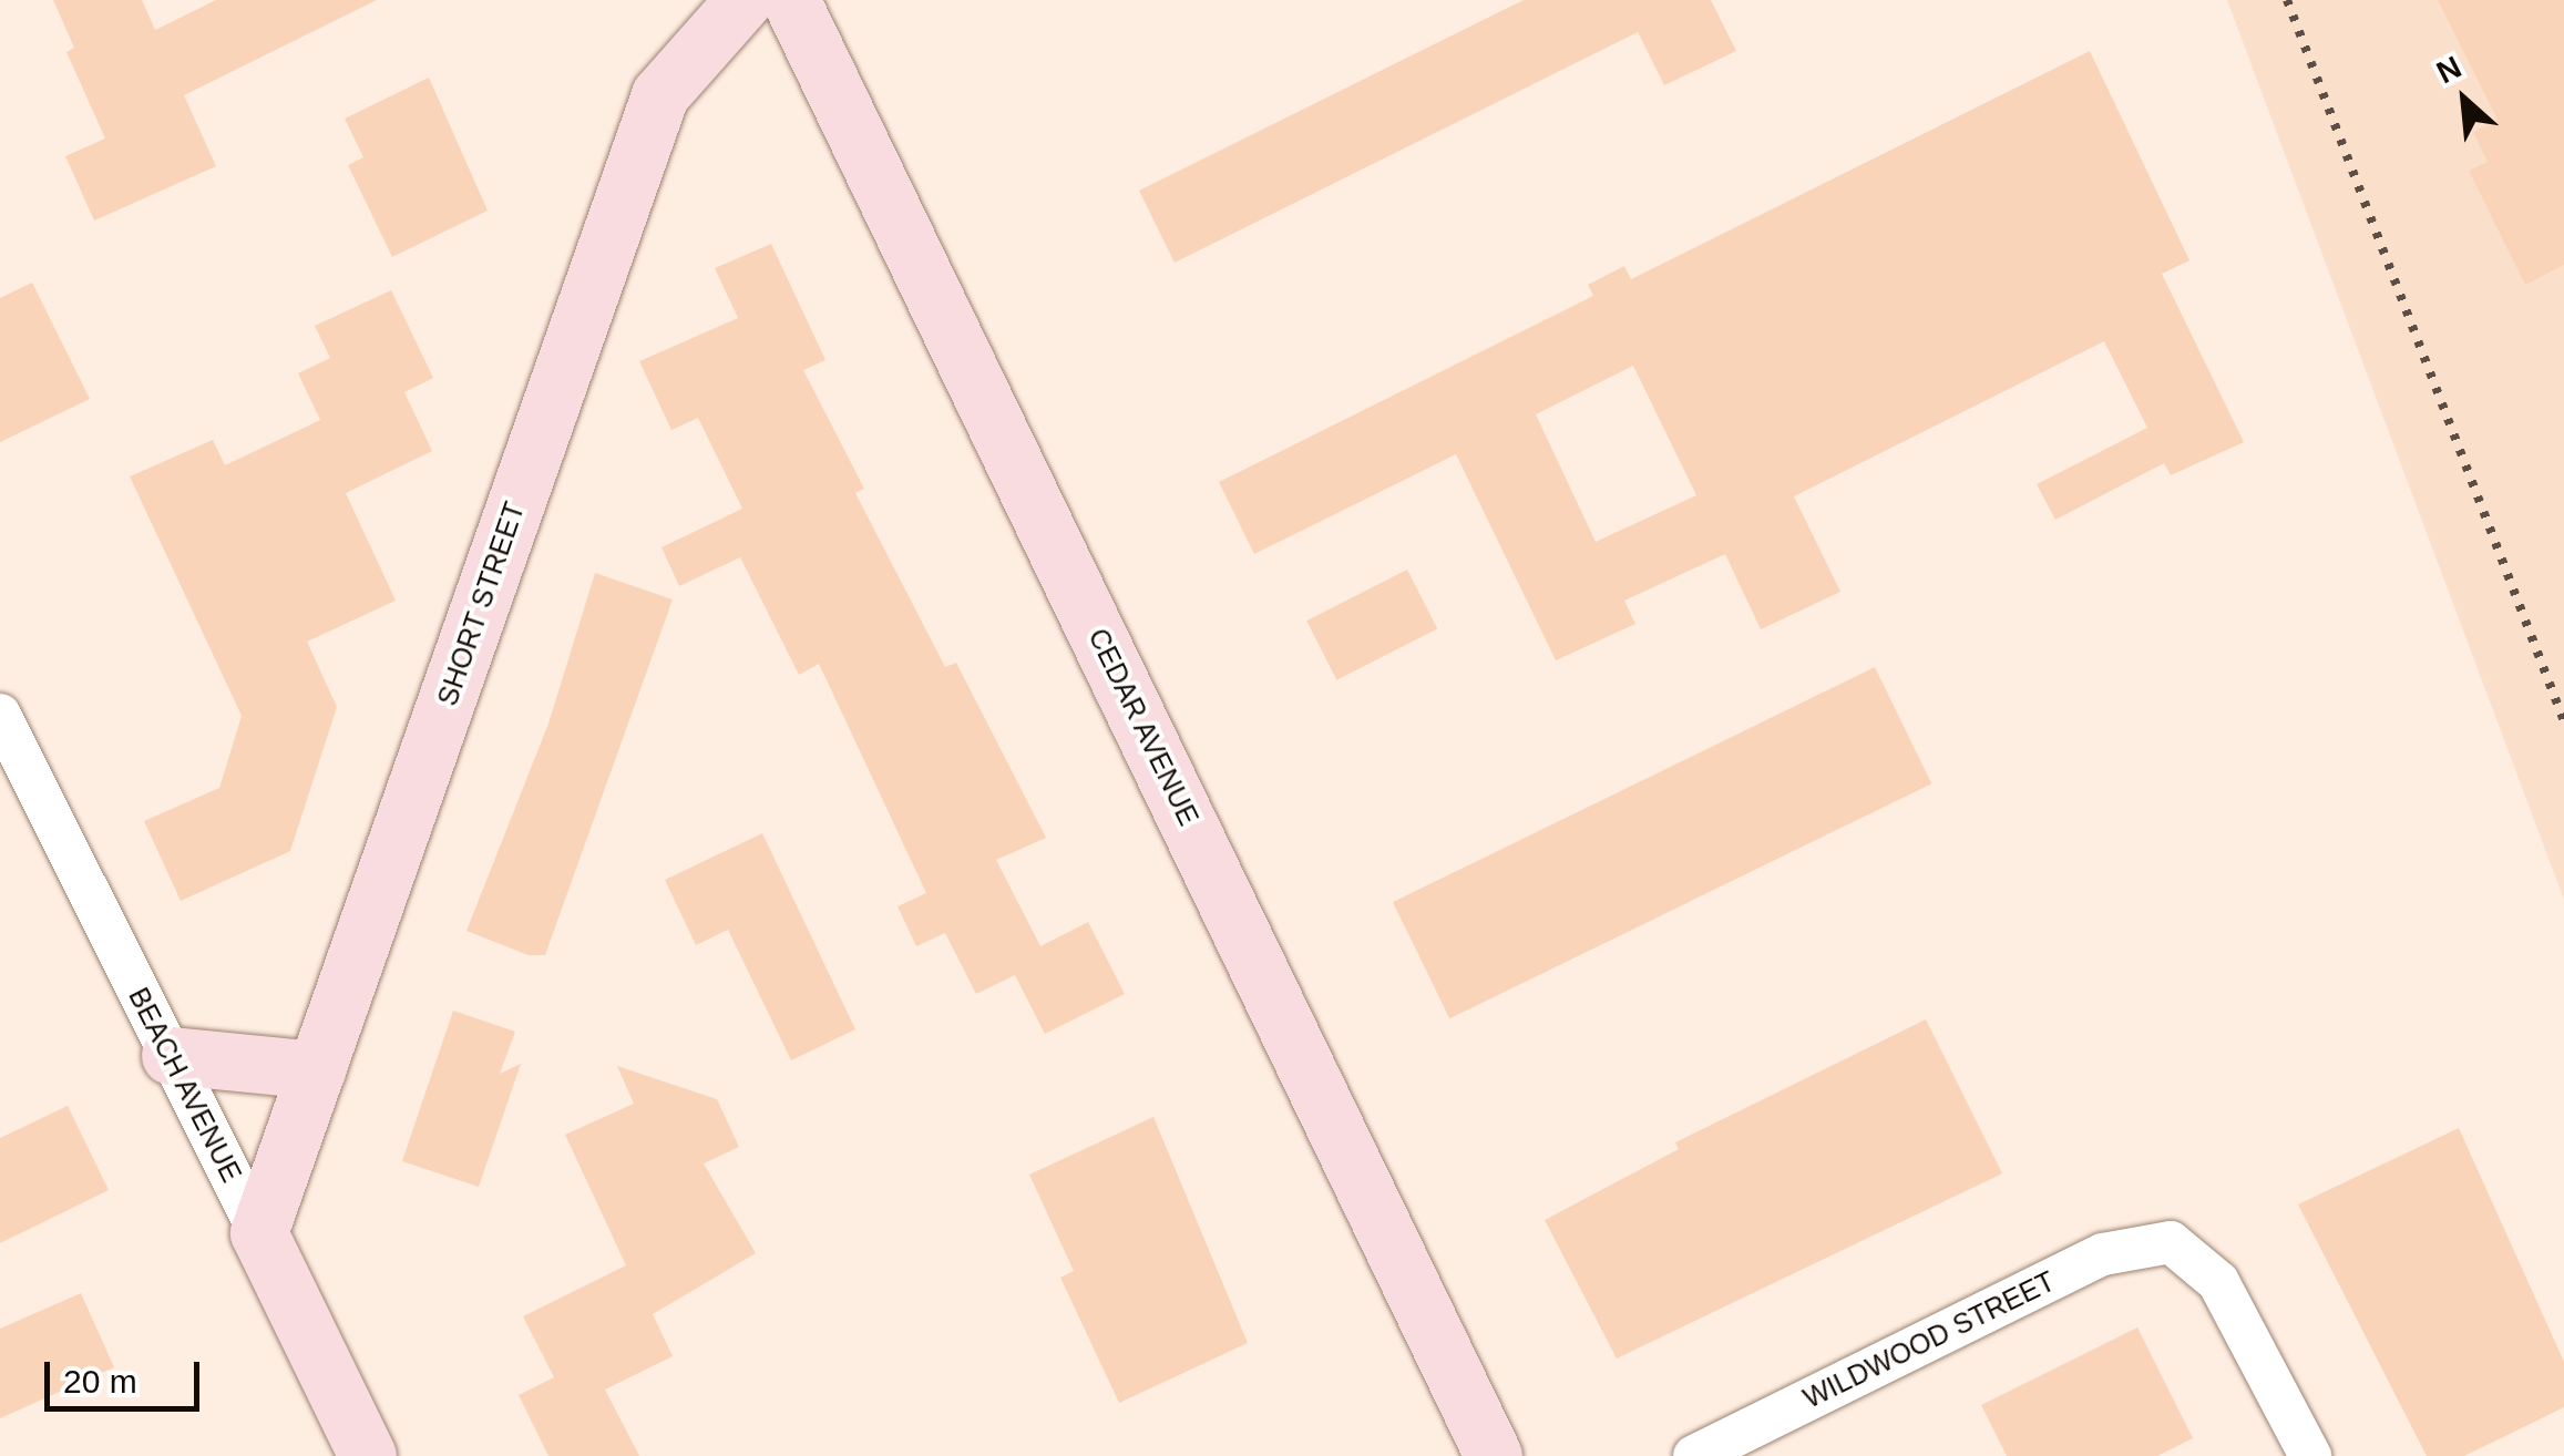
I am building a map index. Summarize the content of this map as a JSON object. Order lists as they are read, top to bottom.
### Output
{
  "streets": {
    "street": [
      "SHORT STREET",
      "CEDAR AVENUE",
      "BEACH AVENUE",
      "WILDWOOD STREET"
    ]
  },
  "crossings": [
    ["SHORT STREET", "BEACH AVENUE"]
  ],
  "scale_bar": "20 m",
  "north": "top left"
}
